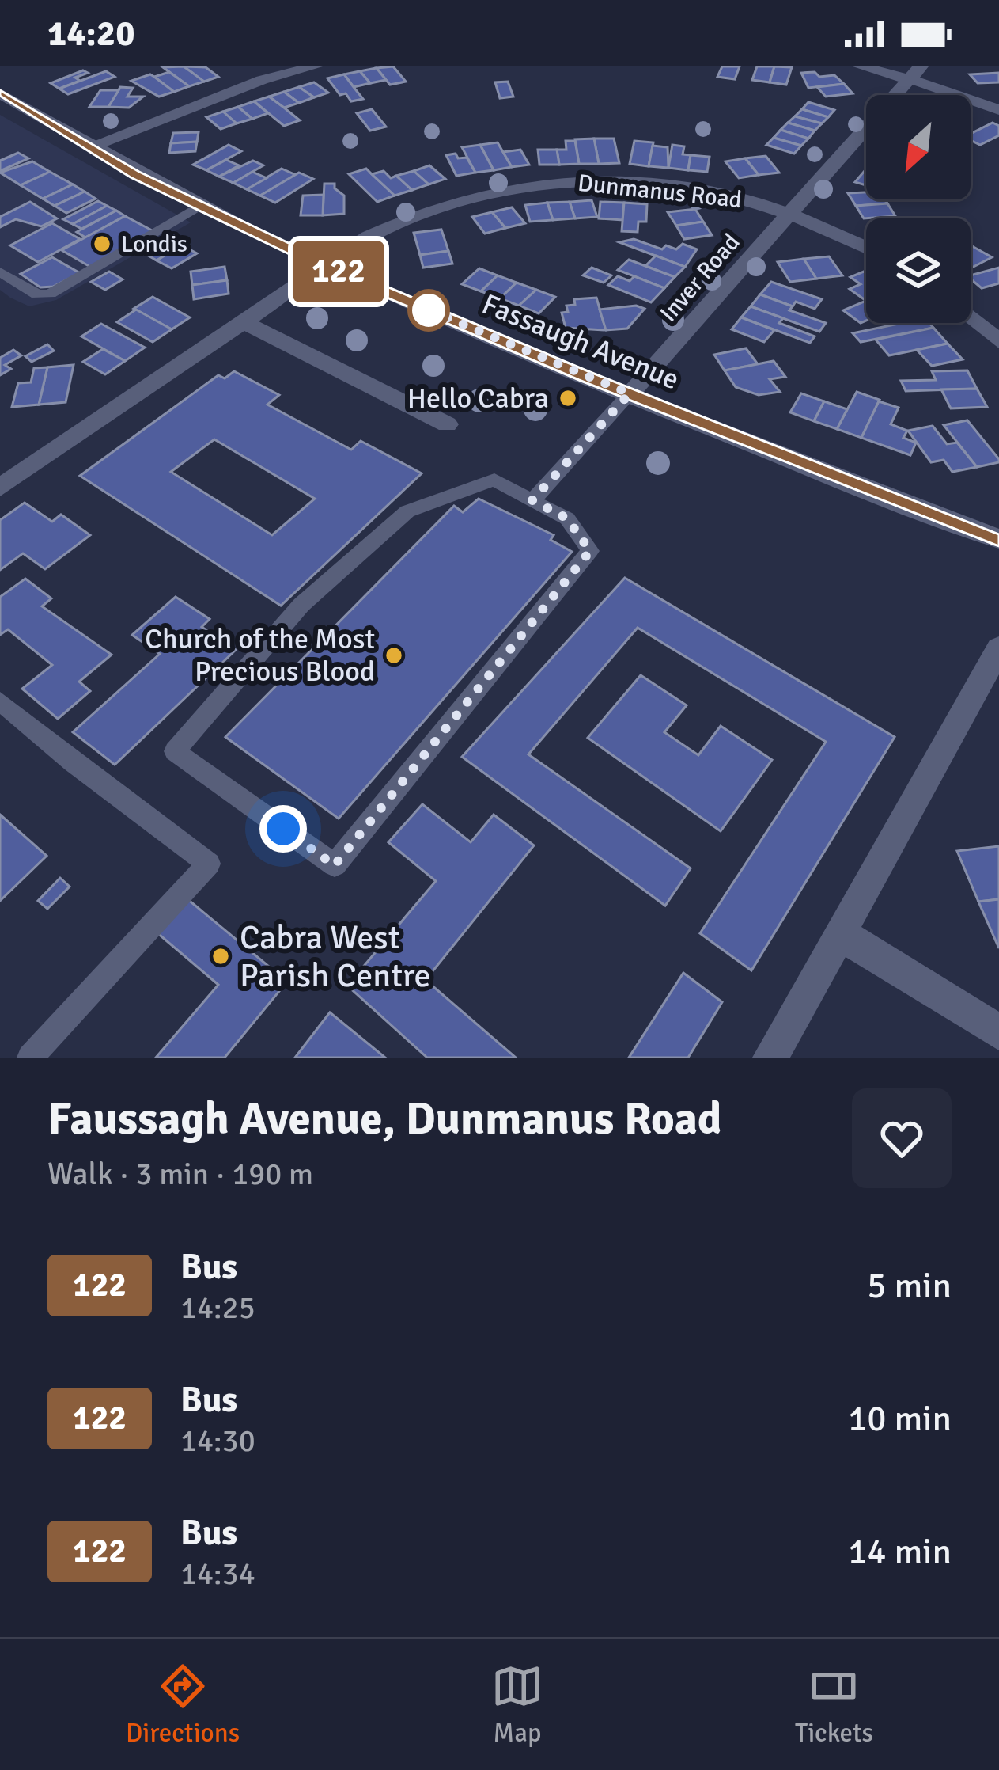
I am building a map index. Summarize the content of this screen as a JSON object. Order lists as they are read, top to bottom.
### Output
{
  "streets": {
    "street": ["Dunmanus Road", "Inver Road", "Fassaugh Avenue"]
  },
  "crossings": [
    ["Dunmanus Road", "Inver Road"],
    ["Dunmanus Road", "Fassaugh Avenue"],
    ["Inver Road", "Fassaugh Avenue"]
  ],
  "places": [
    "Londis",
    "Hello Cabra",
    "Church of the Most Precious Blood",
    "Cabra West Parish Centre"
  ],
  "lines": ["bus line 122"],
  "north": "bottom left",
  "page": {
    "status": "14:20",
    "on_map": "122",
    "heading": ["Faussagh Avenue, Dunmanus Road", "Walk · 3 min · 190 m"],
    "list": [
      {
        "mark": "122",
        "name": "Bus",
        "note": "14:25",
        "value": "5 min"
      },
      {
        "mark": "122",
        "name": "Bus",
        "note": "14:30",
        "value": "10 min"
      },
      {
        "mark": "122",
        "name": "Bus",
        "note": "14:34",
        "value": "14 min"
      }
    ],
    "tabs": ["Directions", "Map", "Tickets"]
  }
}
